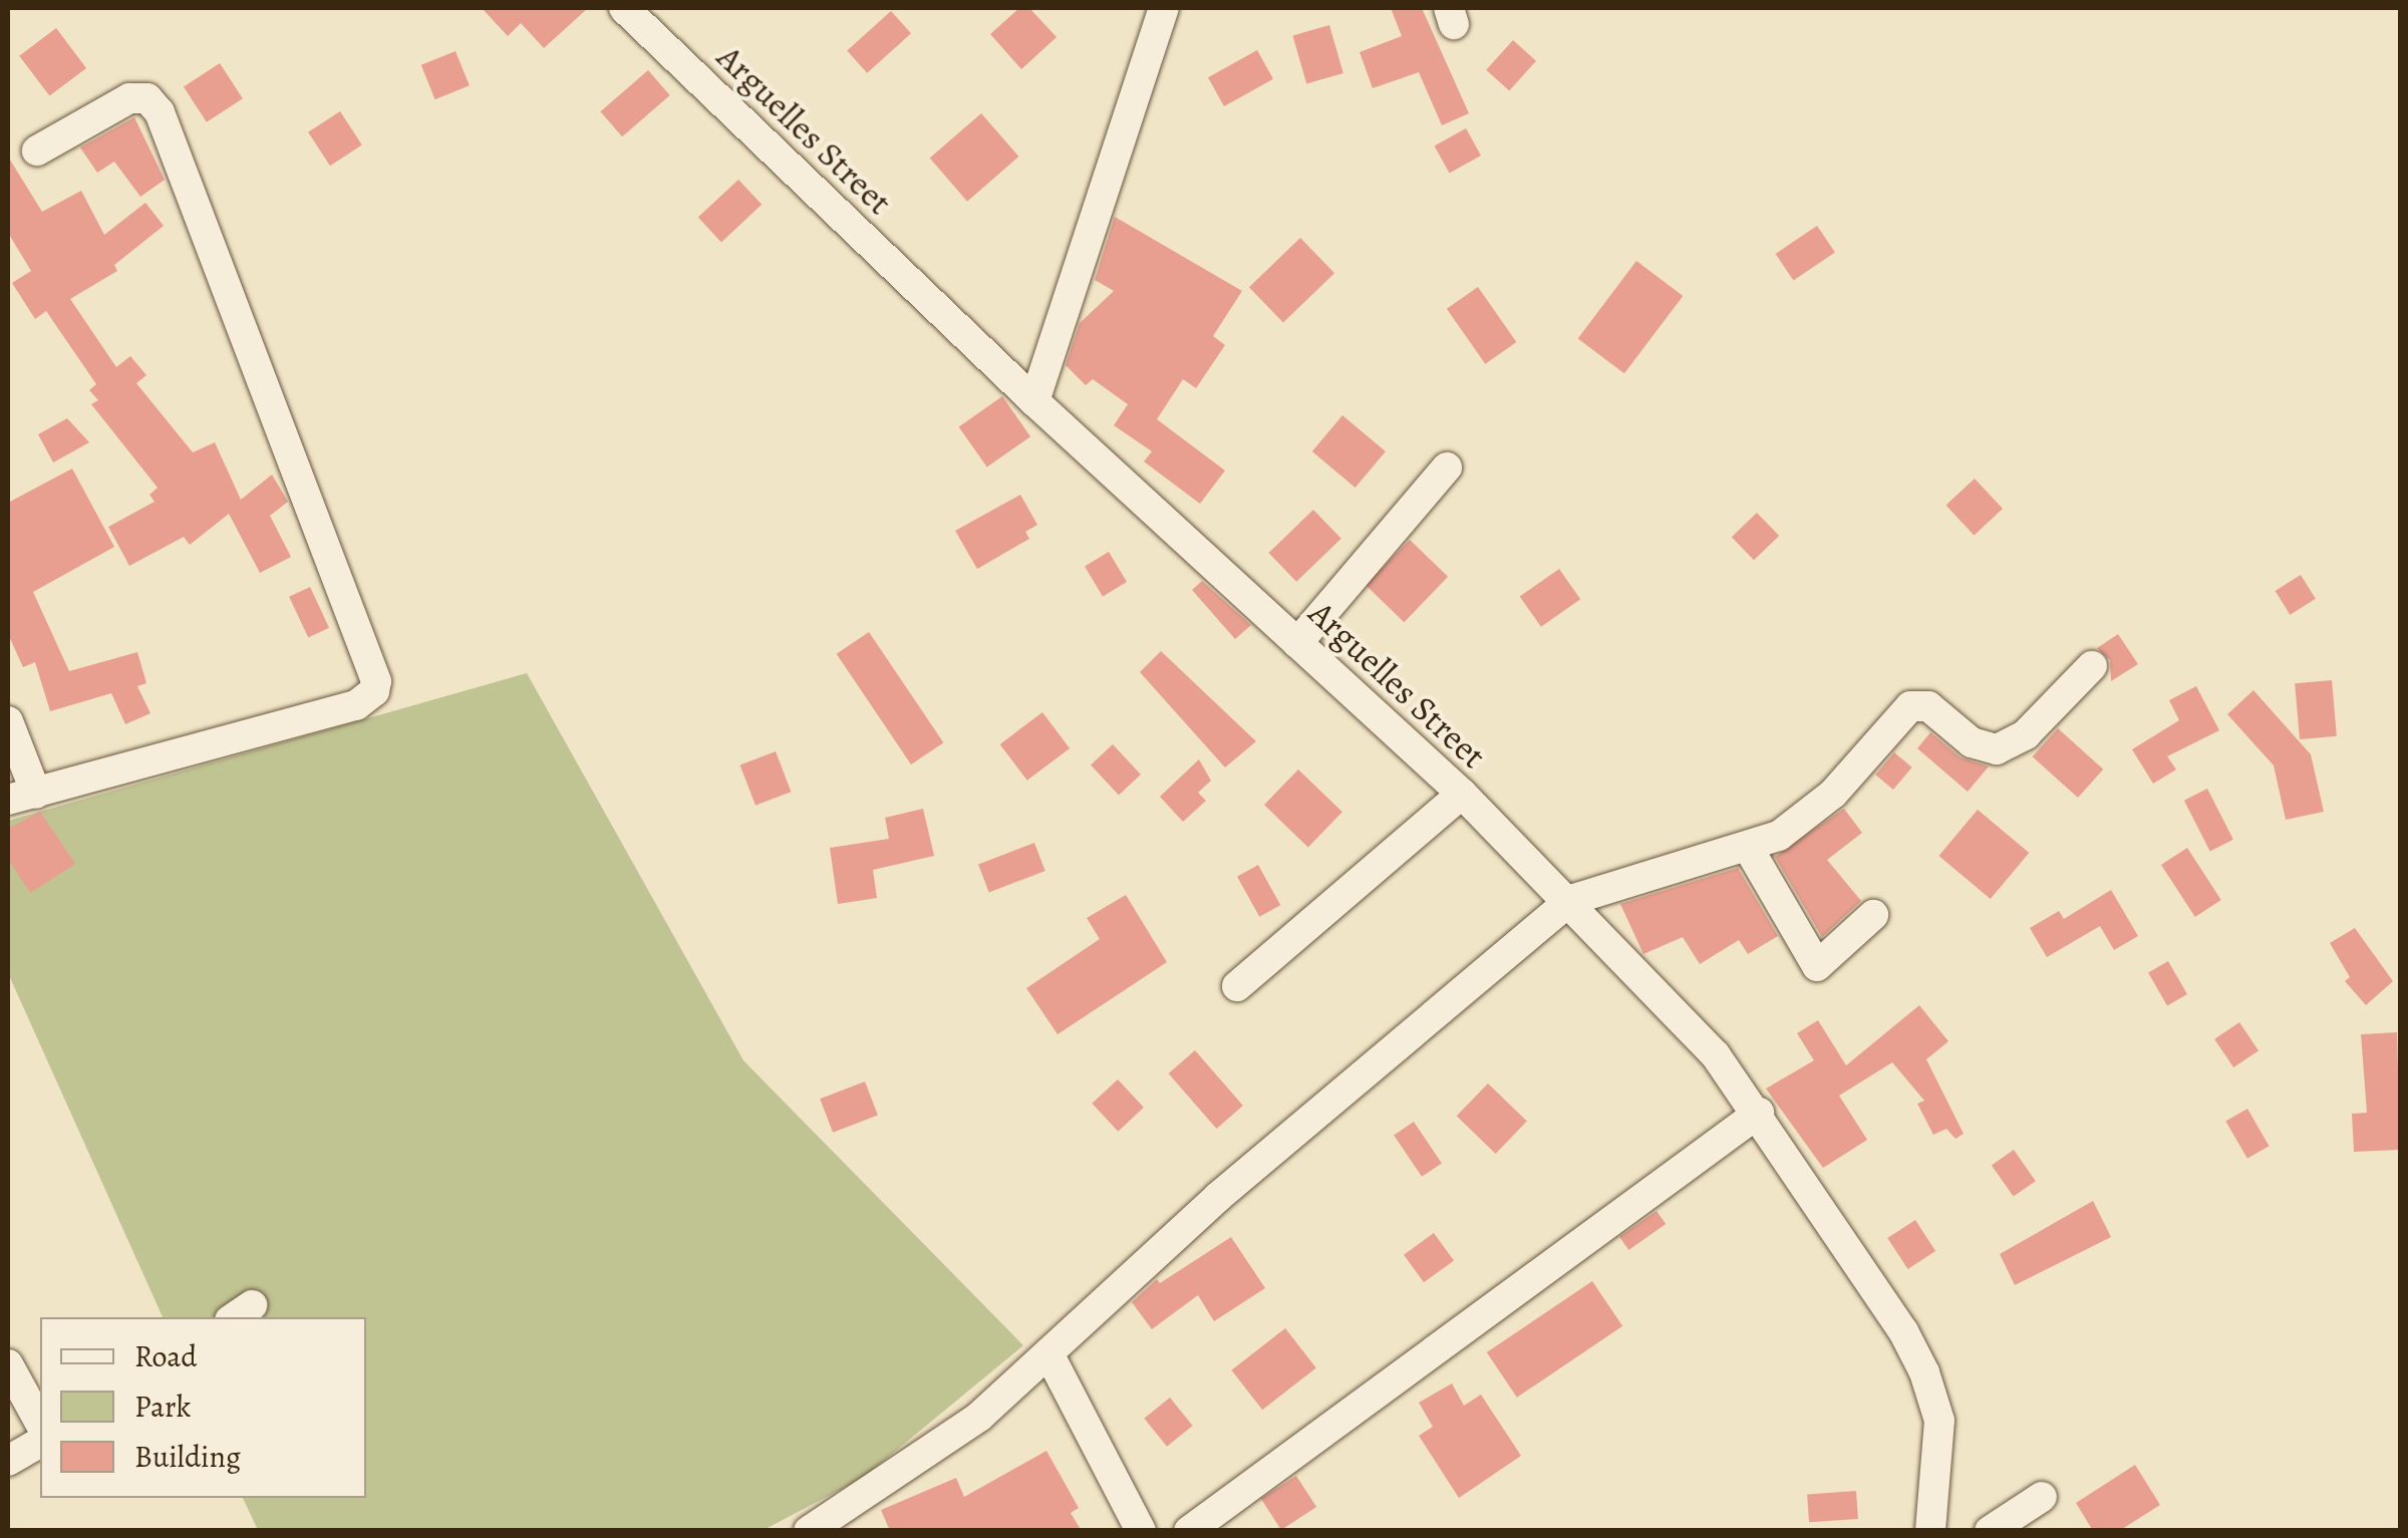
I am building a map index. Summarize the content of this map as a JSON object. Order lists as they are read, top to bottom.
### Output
{
  "streets": {
    "street": ["Arguelles Street"]
  },
  "legend": ["Road", "Park", "Building"]
}
